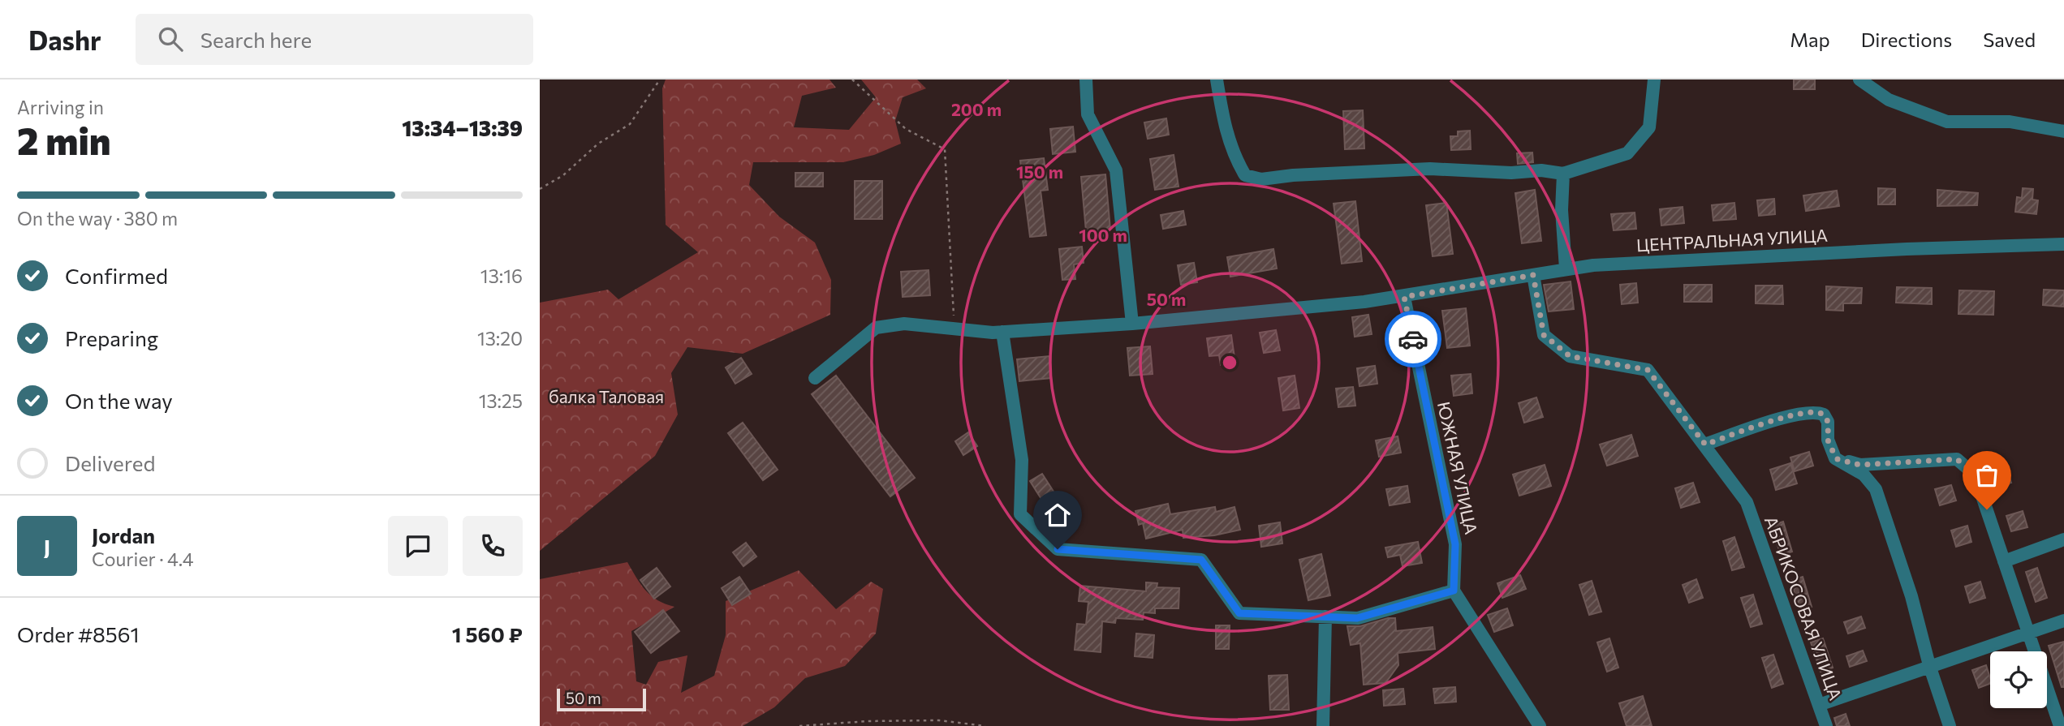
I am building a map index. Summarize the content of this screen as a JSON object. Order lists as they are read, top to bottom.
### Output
{
  "streets": {
    "street": ["ЦЕНТРАЛЬНАЯ УЛИЦА", "ЮЖНАЯ УЛИЦА", "АБРИКОСОВАЯ УЛИЦА"]
  },
  "crossings": [
    ["ЦЕНТРАЛЬНАЯ УЛИЦА", "ЮЖНАЯ УЛИЦА"],
    ["ЦЕНТРАЛЬНАЯ УЛИЦА", "АБРИКОСОВАЯ УЛИЦА"]
  ],
  "parks": ["балка Таловая"],
  "scale_bar": "50 m",
  "page": {
    "header": "Dashr",
    "search": "Search here",
    "nav": ["Map", "Directions", "Saved"],
    "heading": ["2 min", "Arriving in", "13:34–13:39"],
    "panel": [
      "Jordan",
      "Courier · 4.4",
      "Order #8561",
      "1 560 ₽"
    ],
    "bar": "On the way · 380 m",
    "list": [
      ["Confirmed", "13:16"],
      ["Preparing", "13:20"],
      ["On the way", "13:25"],
      "Delivered"
    ],
    "round": "J",
    "scale": "50 m"
  },
  "rings": [
    "200 m",
    "150 m",
    "100 m",
    "50 m"
  ]
}
